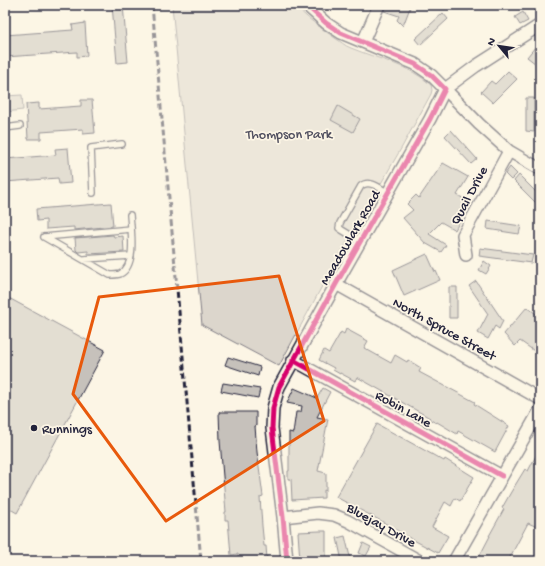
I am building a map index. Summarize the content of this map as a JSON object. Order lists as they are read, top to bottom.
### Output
{
  "streets": {
    "street": [
      "Quail Drive",
      "Meadowlark Road",
      "North Spruce Street",
      "Robin Lane",
      "Bluejay Drive"
    ]
  },
  "crossings": [
    ["Meadowlark Road", "North Spruce Street"],
    ["Meadowlark Road", "Robin Lane"],
    ["Meadowlark Road", "Bluejay Drive"]
  ],
  "parks": ["Thompson Park"],
  "places": ["Runnings"],
  "north": "top left"
}
